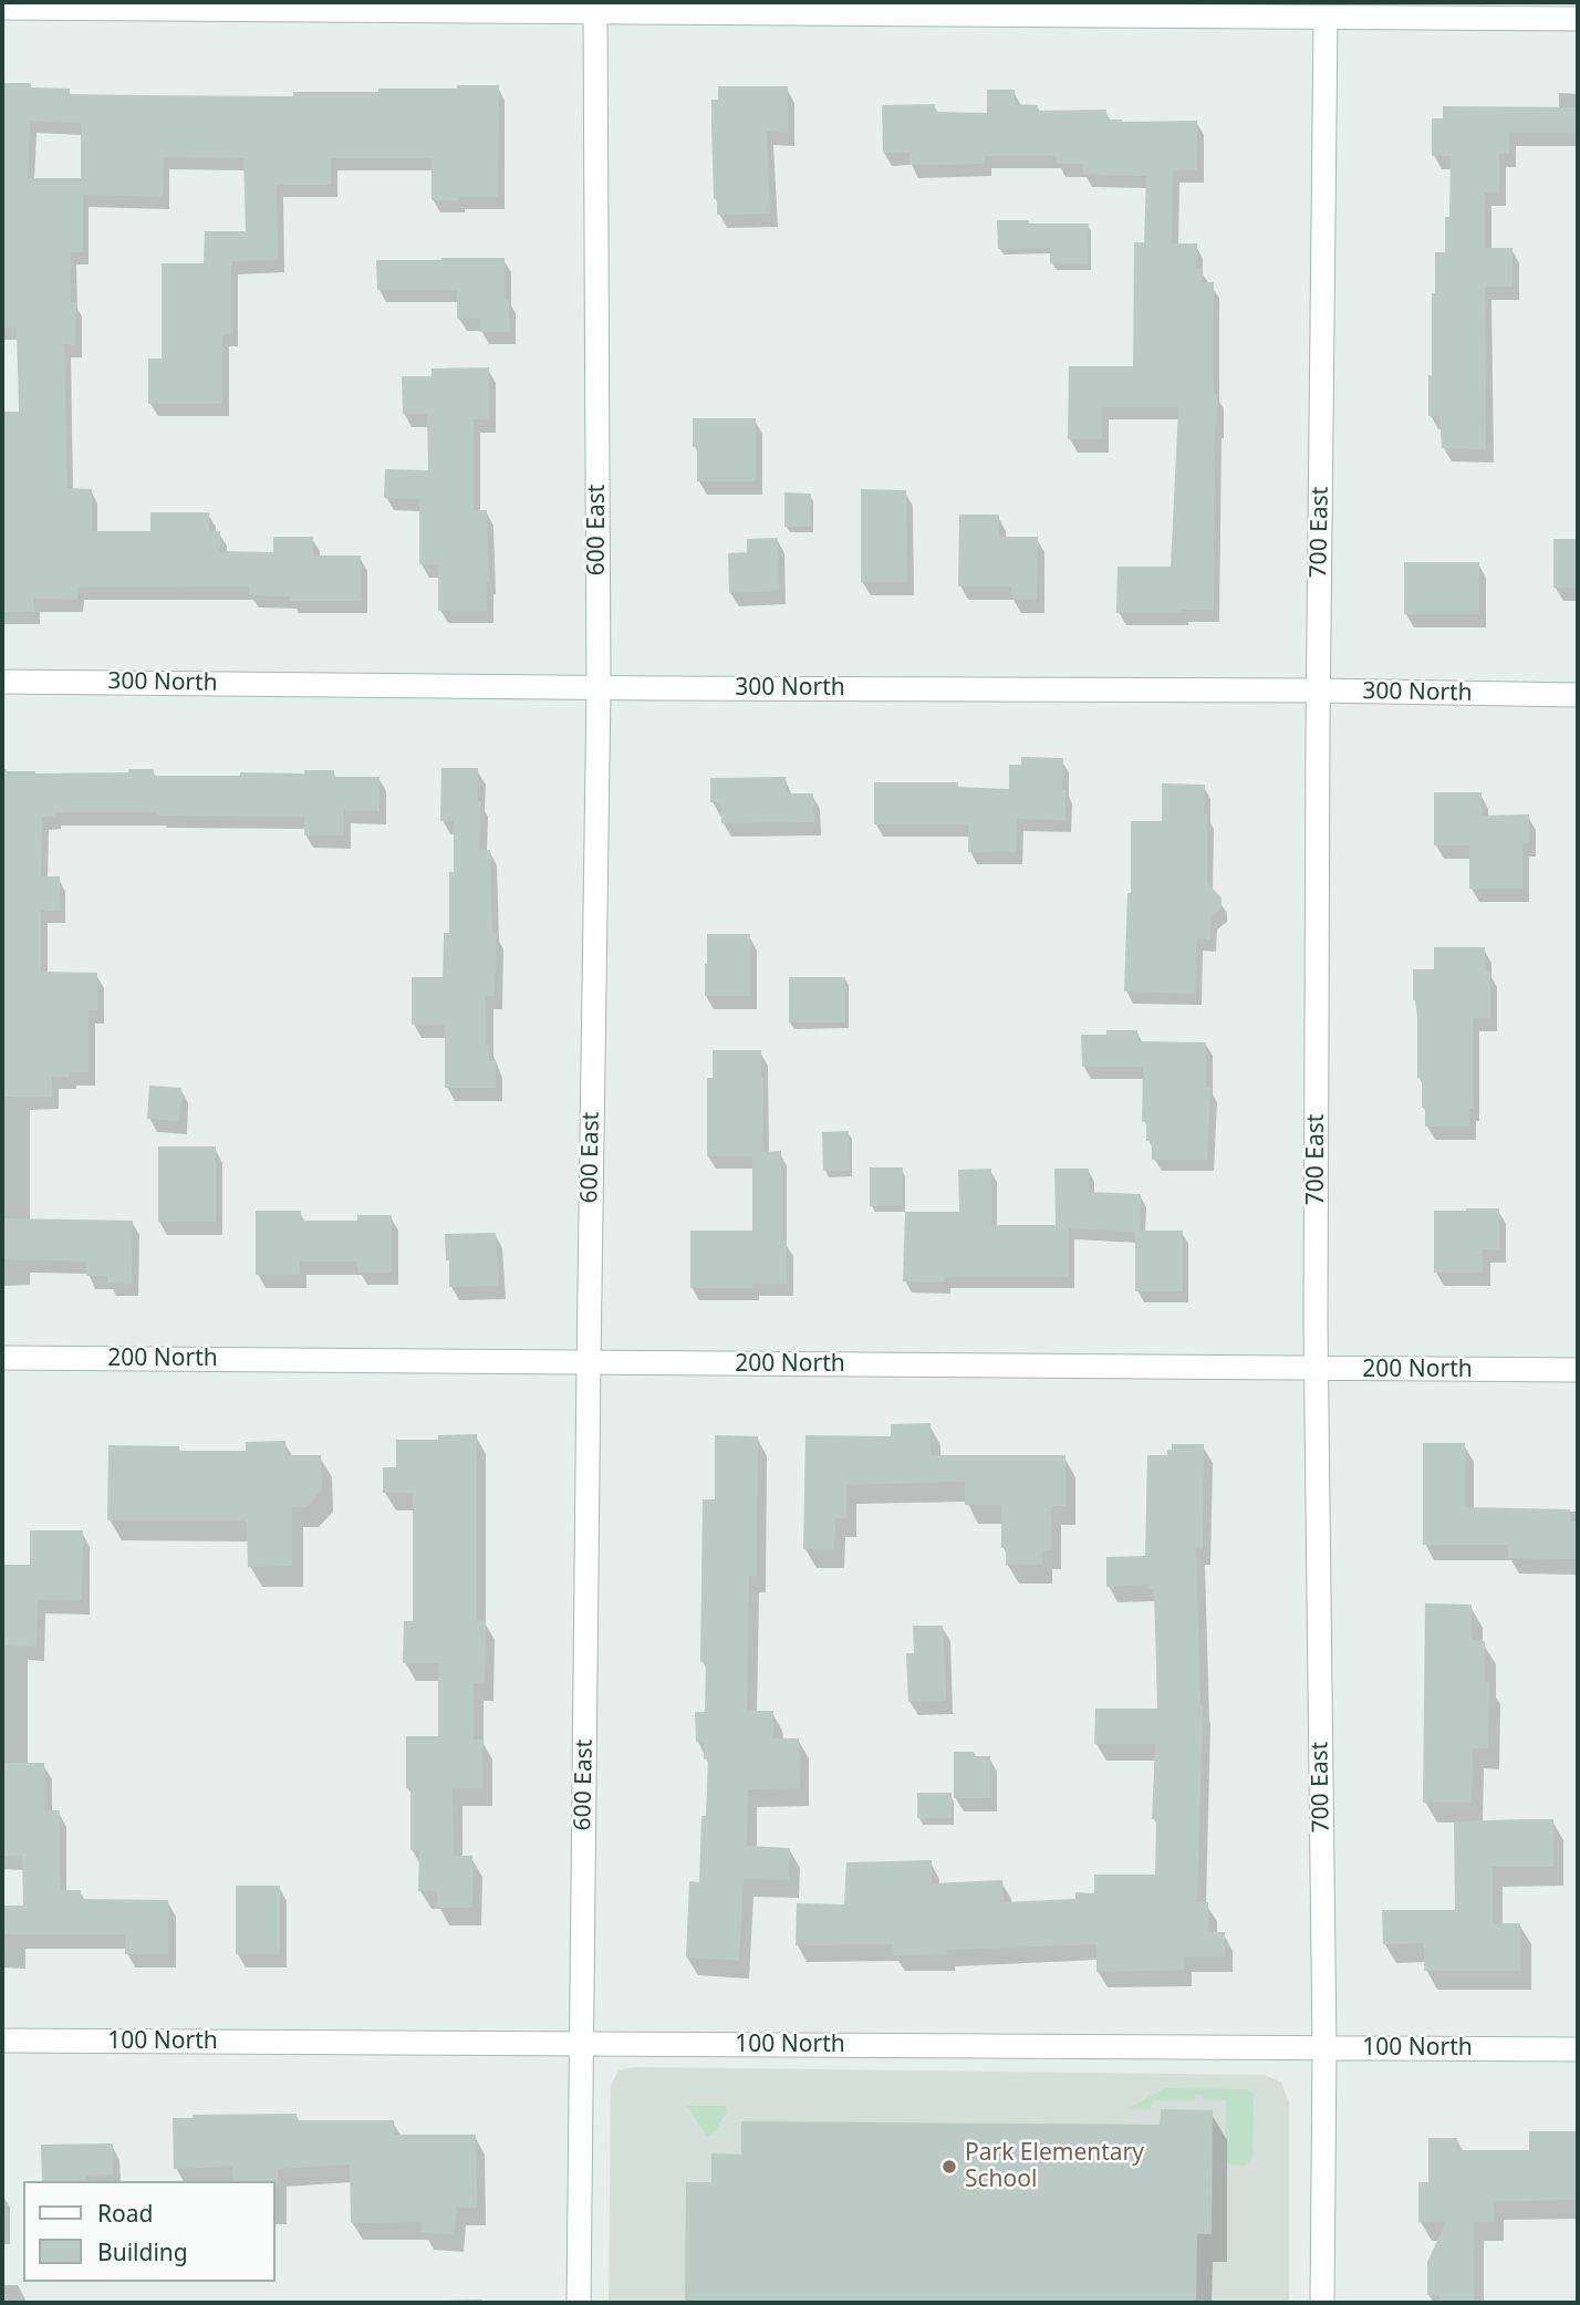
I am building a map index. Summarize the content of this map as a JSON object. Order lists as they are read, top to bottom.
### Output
{
  "streets": {
    "street": [
      "600 East",
      "700 East",
      "300 North",
      "200 North",
      "100 North"
    ]
  },
  "crossings": [
    ["600 East", "300 North"],
    ["600 East", "200 North"],
    ["600 East", "100 North"],
    ["700 East", "300 North"],
    ["700 East", "200 North"],
    ["700 East", "100 North"]
  ],
  "places": ["Park Elementary School"],
  "legend": ["Road", "Building"]
}
